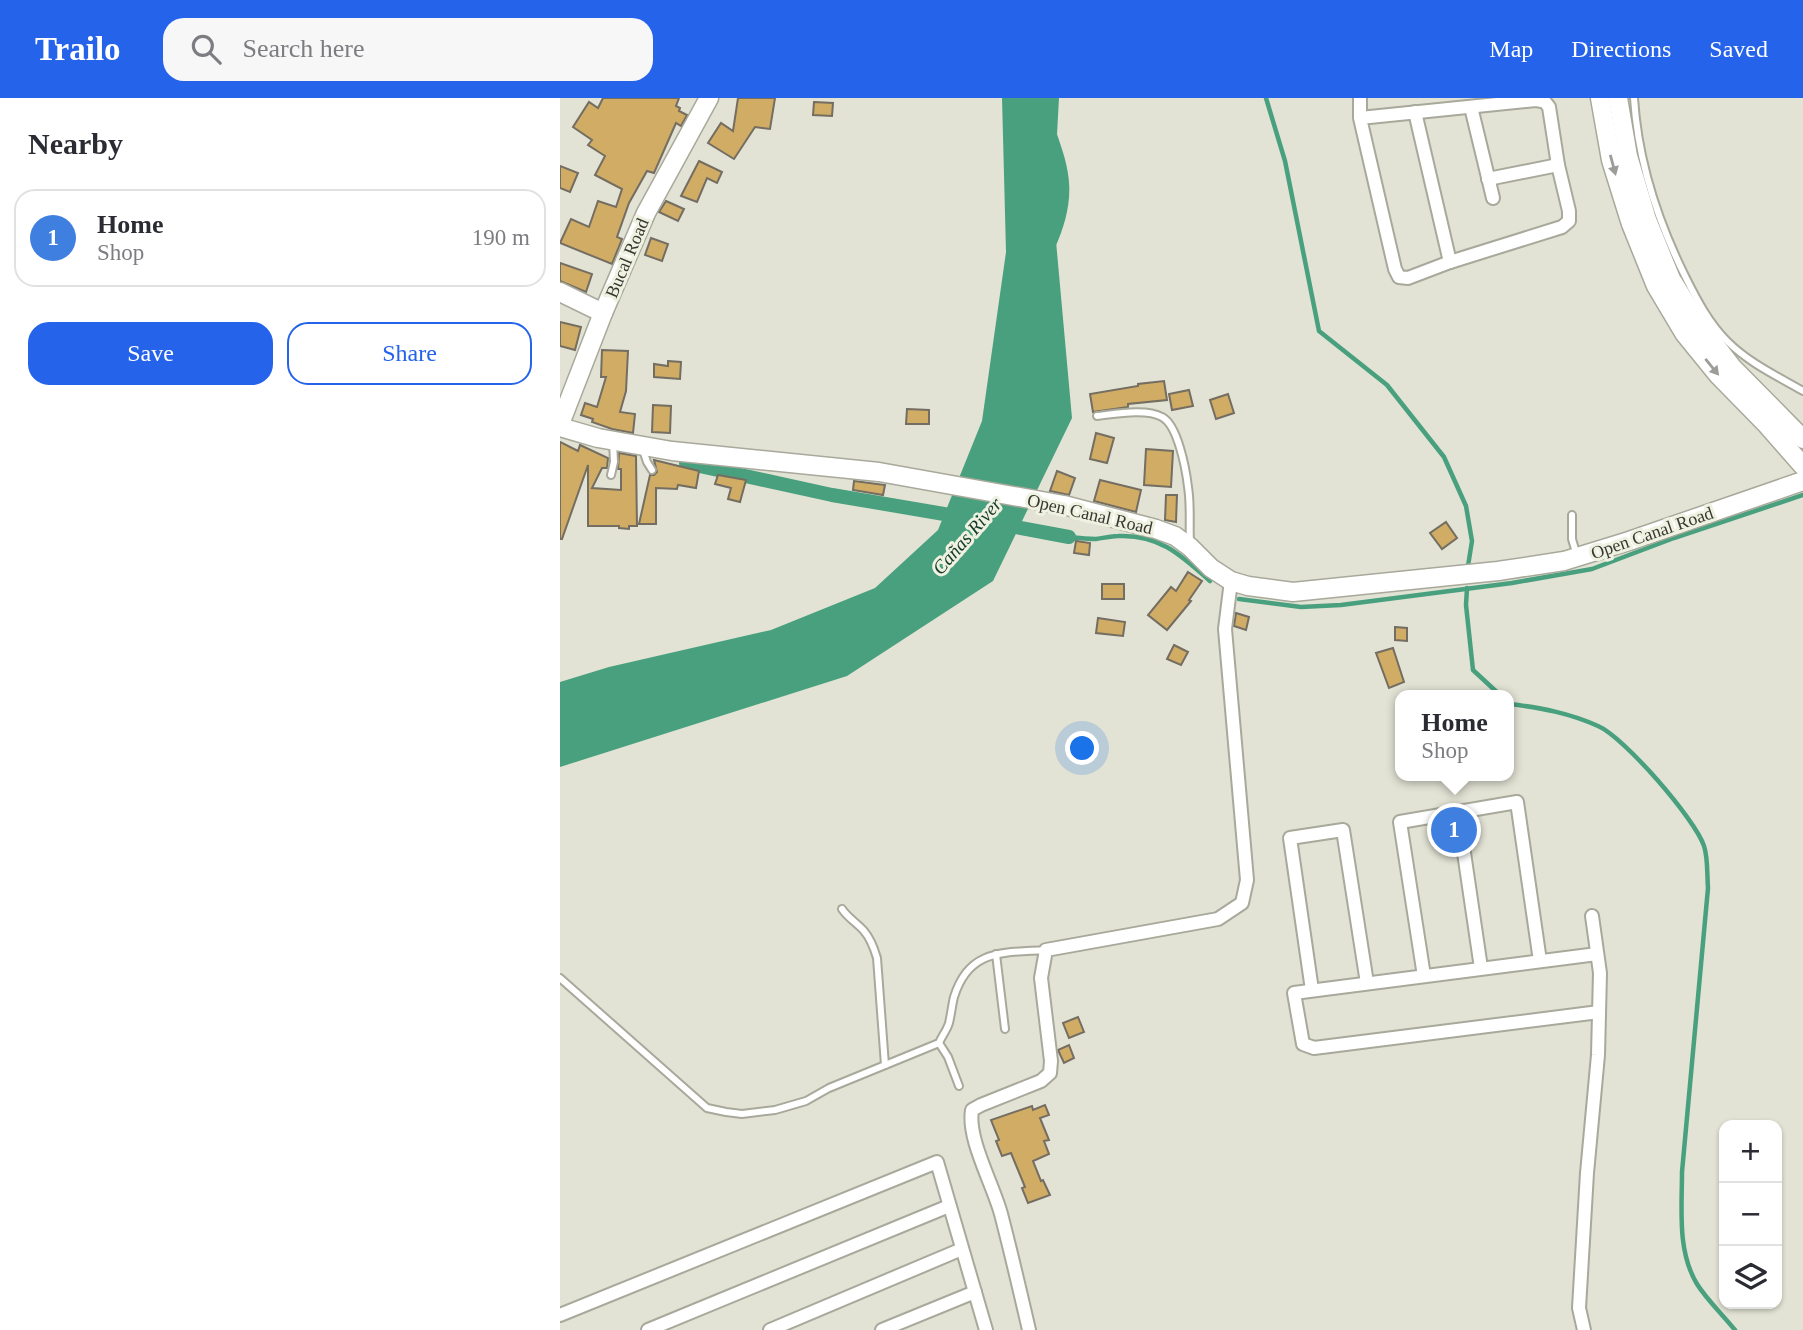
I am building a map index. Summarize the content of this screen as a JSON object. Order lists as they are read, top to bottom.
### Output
{
  "streets": {
    "street": ["Bucal Road", "Open Canal Road"]
  },
  "crossings": [
    ["Bucal Road", "Open Canal Road"]
  ],
  "water": ["Cañas River"],
  "page": {
    "header": "Trailo",
    "search": "Search here",
    "nav": ["Map", "Directions", "Saved"],
    "heading": "Nearby",
    "list": [
      {
        "mark": "1",
        "name": "Home",
        "note": "Shop",
        "value": "190 m"
      }
    ],
    "buttons": ["Save", "Share"],
    "popup": ["Home", "Shop"],
    "pins": "1",
    "map_buttons": ["+", "−"]
  }
}
